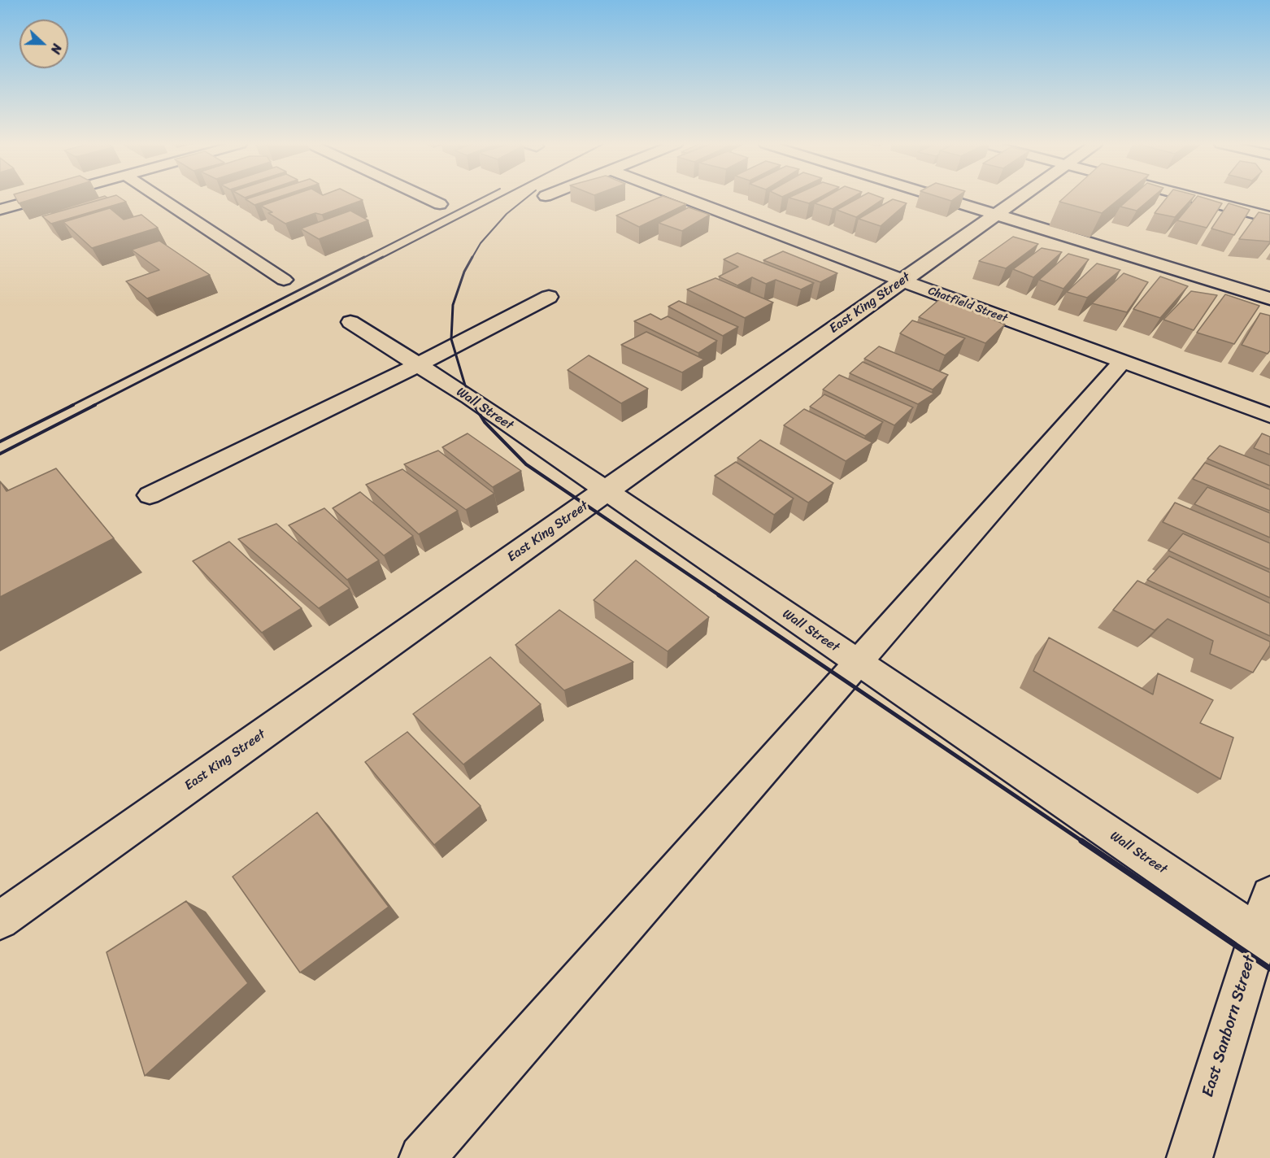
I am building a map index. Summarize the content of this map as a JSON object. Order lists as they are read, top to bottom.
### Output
{
  "streets": {
    "street": [
      "East King Street",
      "Chatfield Street",
      "Wall Street",
      "East Sanborn Street"
    ]
  },
  "crossings": [
    ["East King Street", "Chatfield Street"],
    ["East King Street", "Wall Street"],
    ["Wall Street", "East Sanborn Street"]
  ],
  "north": "right"
}
